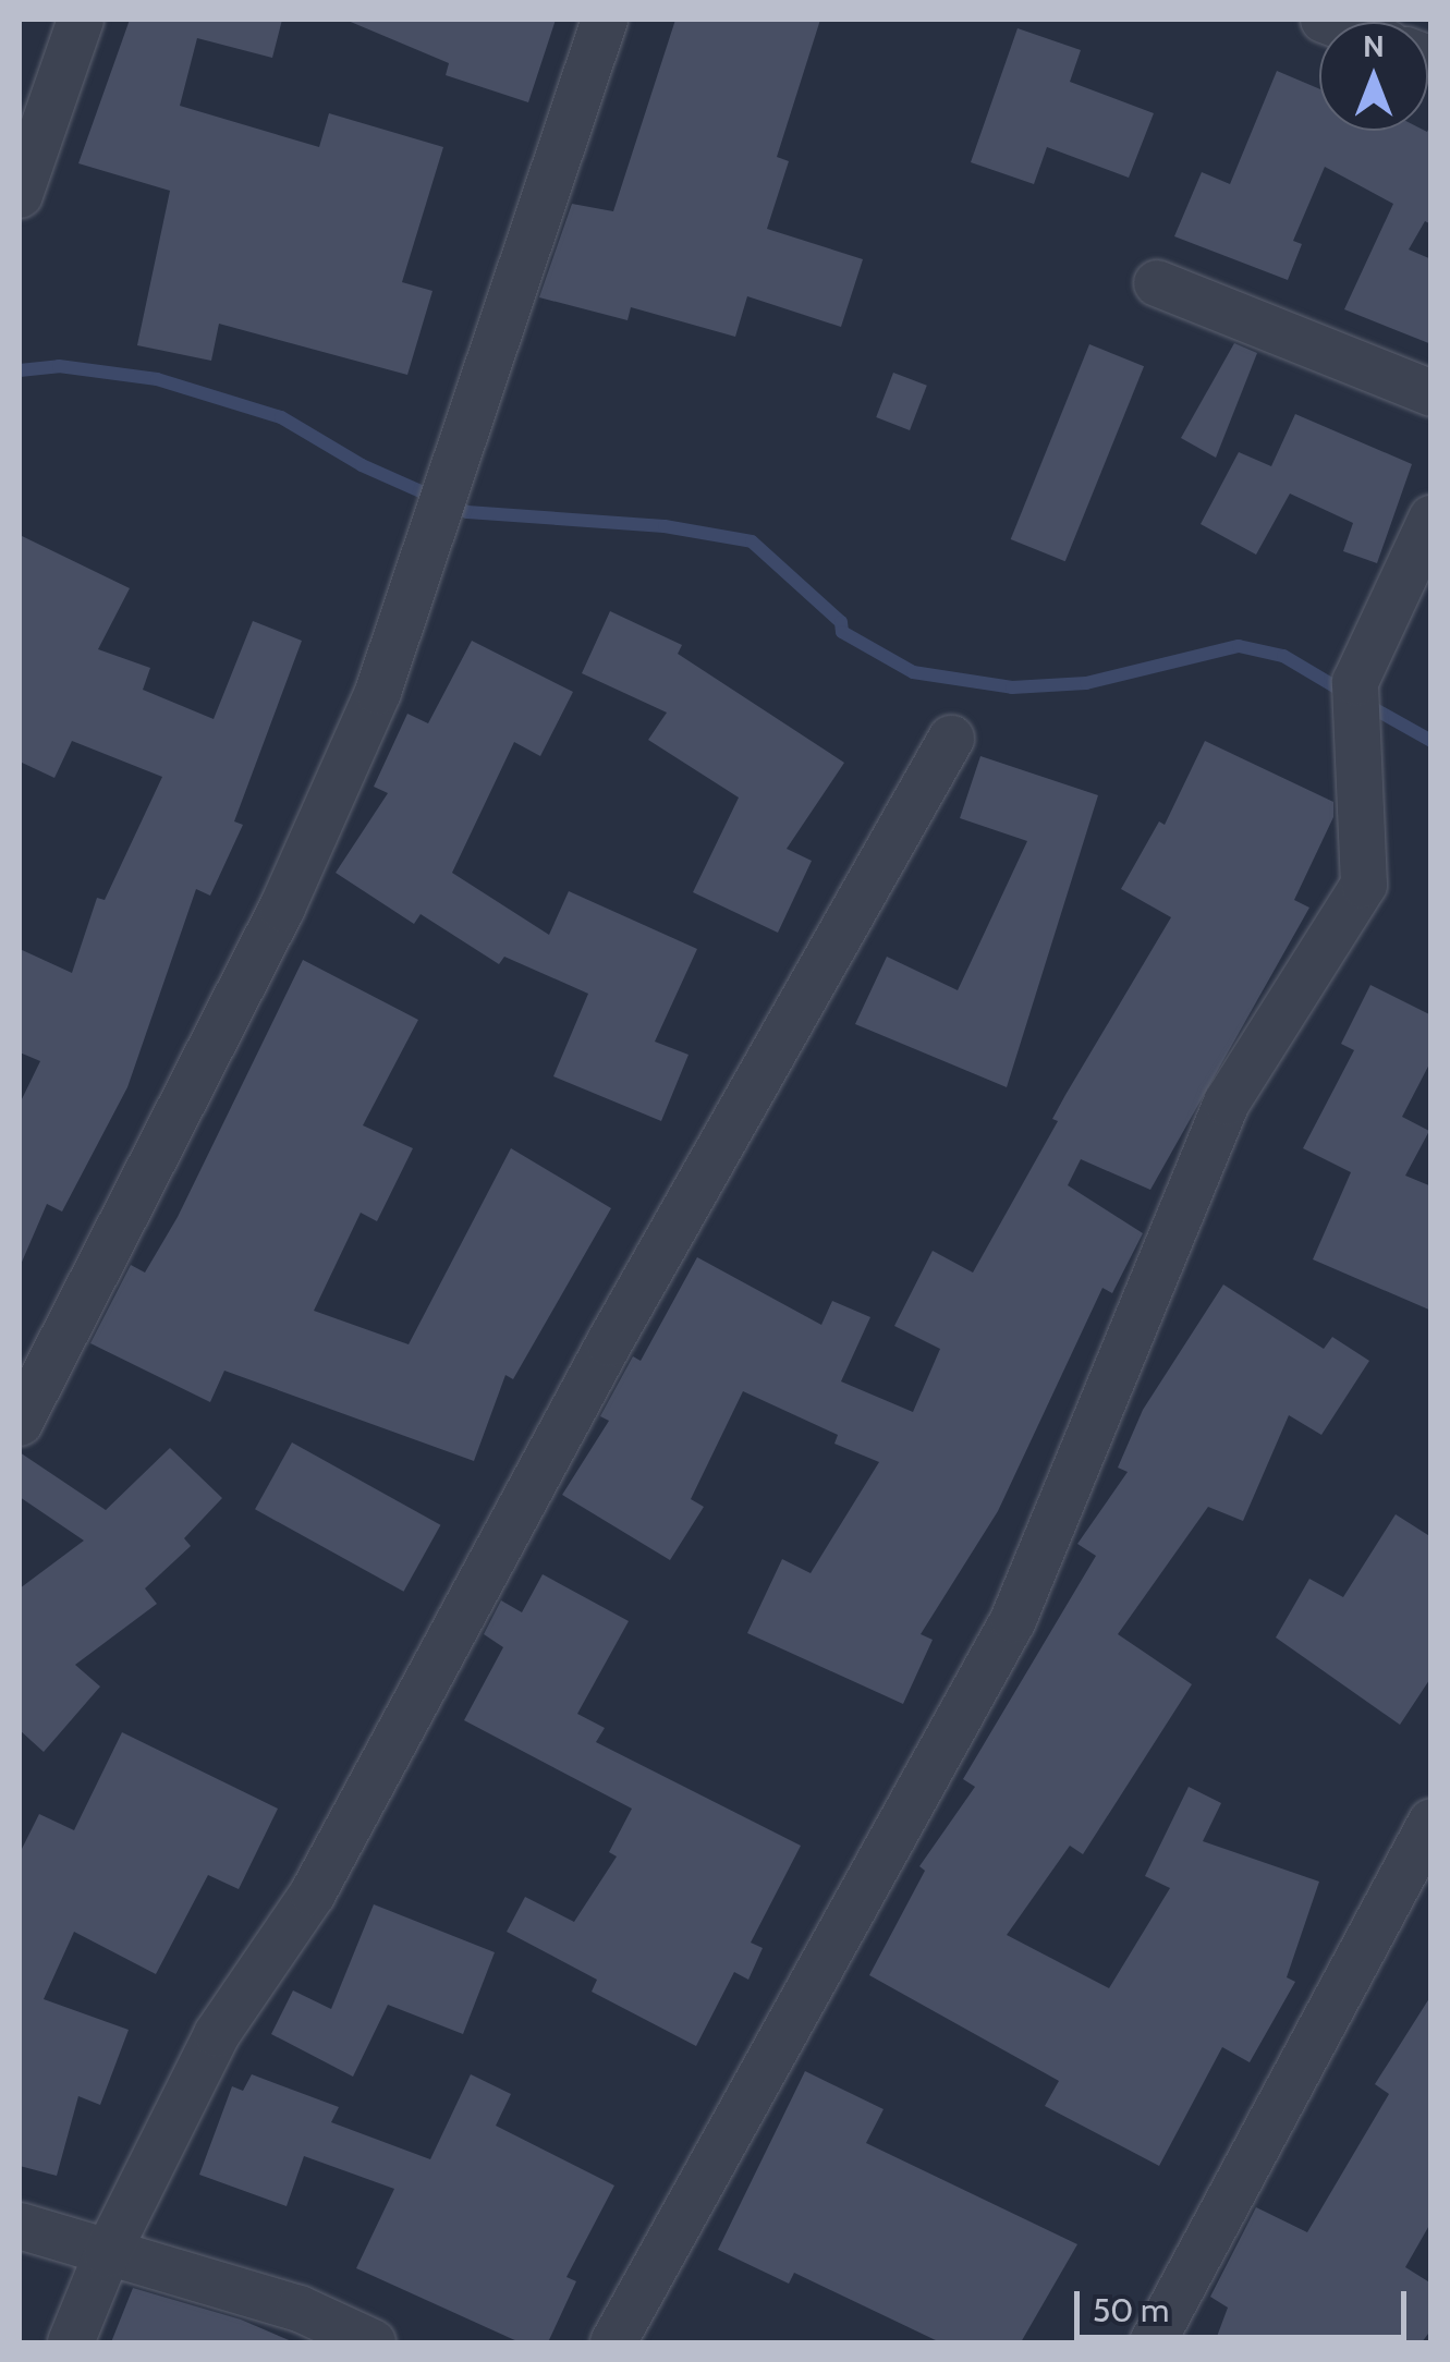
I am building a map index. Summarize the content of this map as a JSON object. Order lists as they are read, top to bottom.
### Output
{
  "scale_bar": "50 m",
  "north": "top"
}
